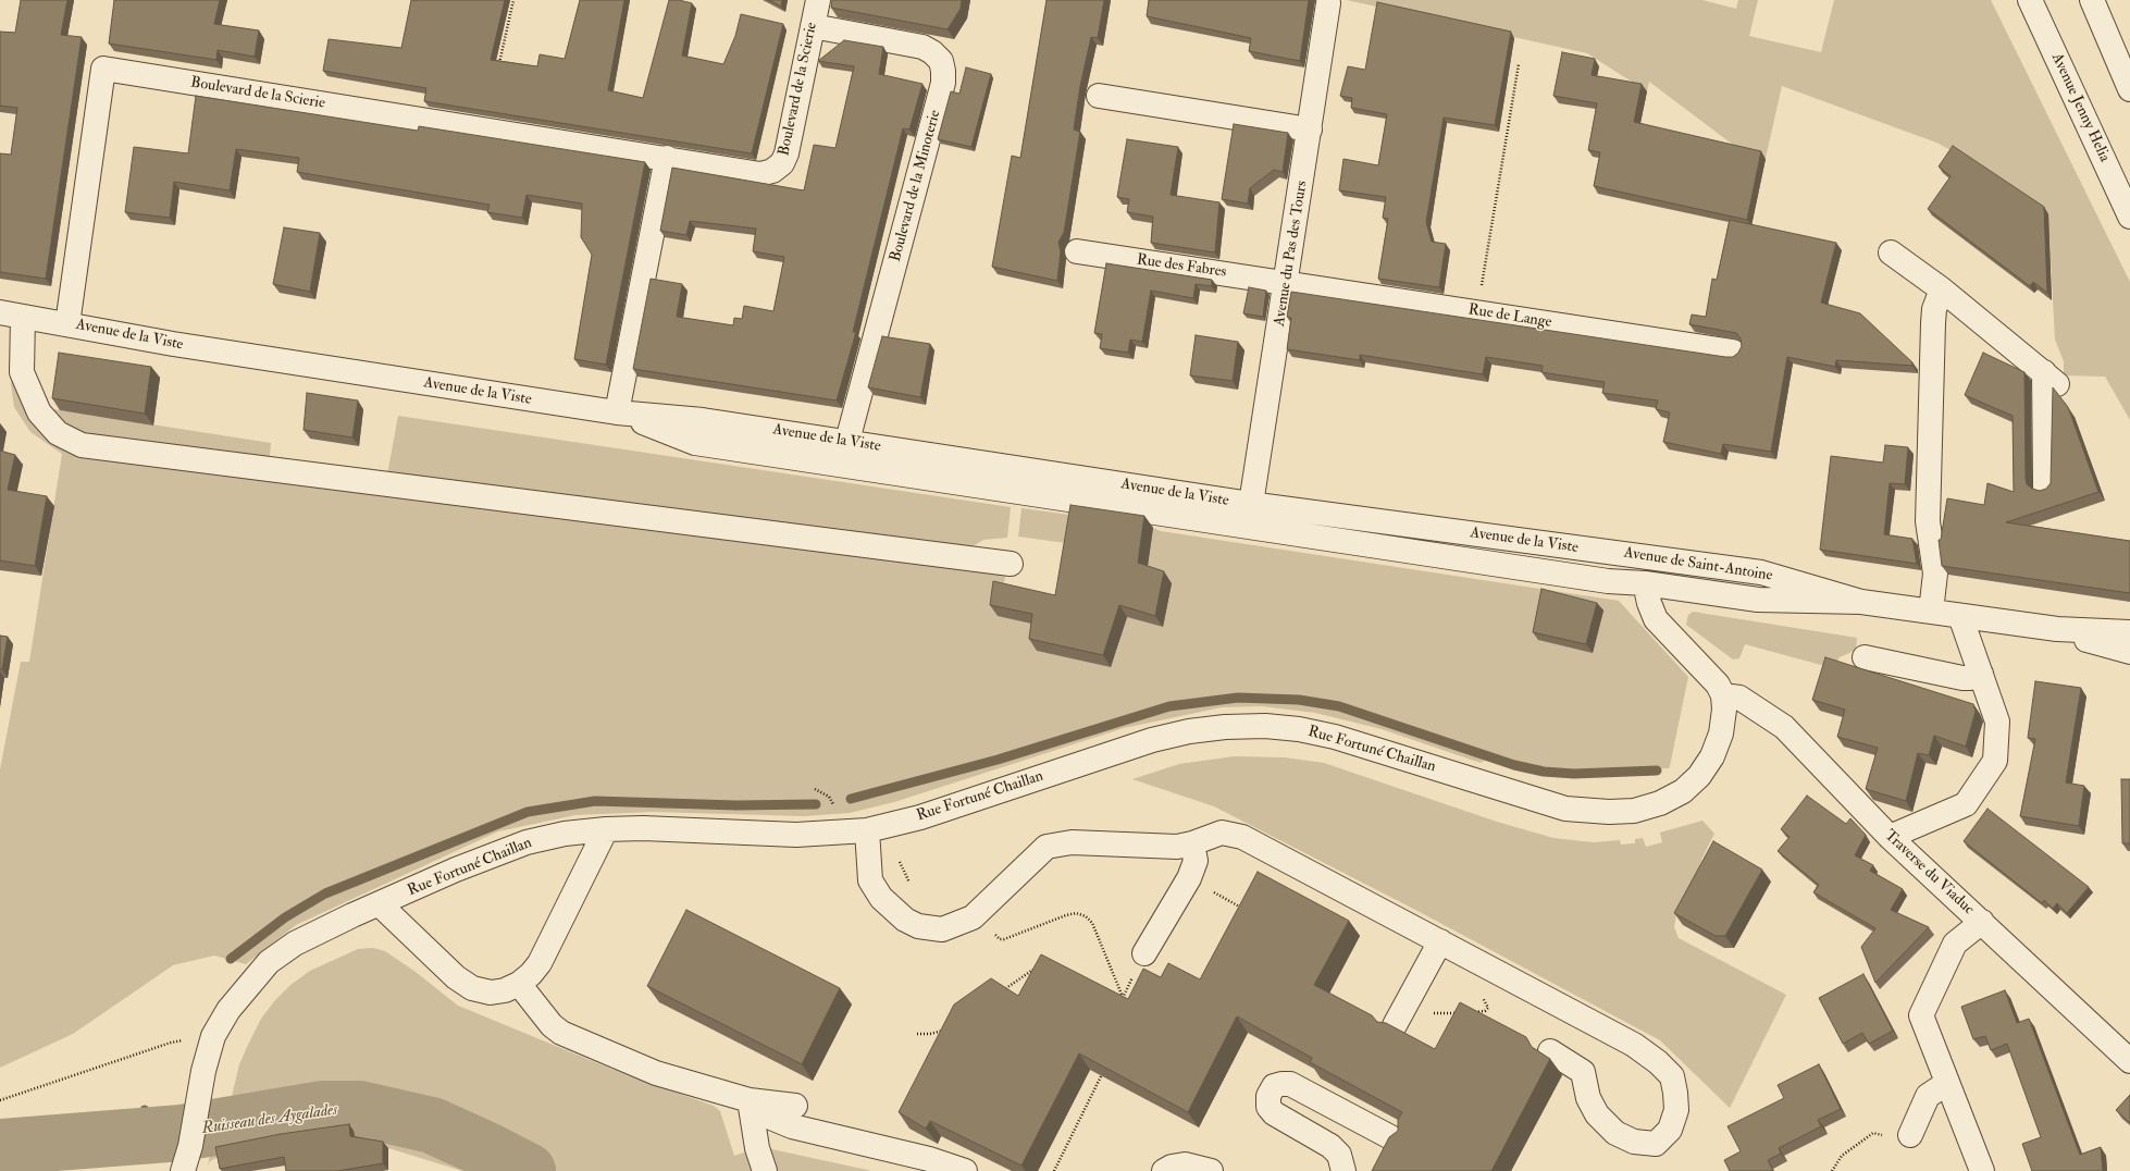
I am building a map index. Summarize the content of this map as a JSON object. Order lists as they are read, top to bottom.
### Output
{
  "streets": {
    "street": [
      "Boulevard de la Scierie",
      "Avenue Jenny Helia",
      "Boulevard de la Minoterie",
      "Avenue du Pas des Tours",
      "Rue des Fabres",
      "Rue de Lange",
      "Avenue de la Viste",
      "Avenue de Saint-Antoine",
      "Rue Fortuné Chaillan",
      "Traverse du Viaduc"
    ]
  },
  "crossings": [
    ["Boulevard de la Scierie", "Boulevard de la Minoterie"],
    ["Boulevard de la Scierie", "Avenue de la Viste"],
    ["Boulevard de la Minoterie", "Avenue de la Viste"],
    ["Avenue du Pas des Tours", "Rue des Fabres"],
    ["Avenue du Pas des Tours", "Rue de Lange"],
    ["Avenue du Pas des Tours", "Avenue de la Viste"],
    ["Rue des Fabres", "Rue de Lange"],
    ["Avenue de la Viste", "Avenue de Saint-Antoine"],
    ["Rue Fortuné Chaillan", "Traverse du Viaduc"]
  ],
  "water": ["Ruisseau des Aygalades"]
}
